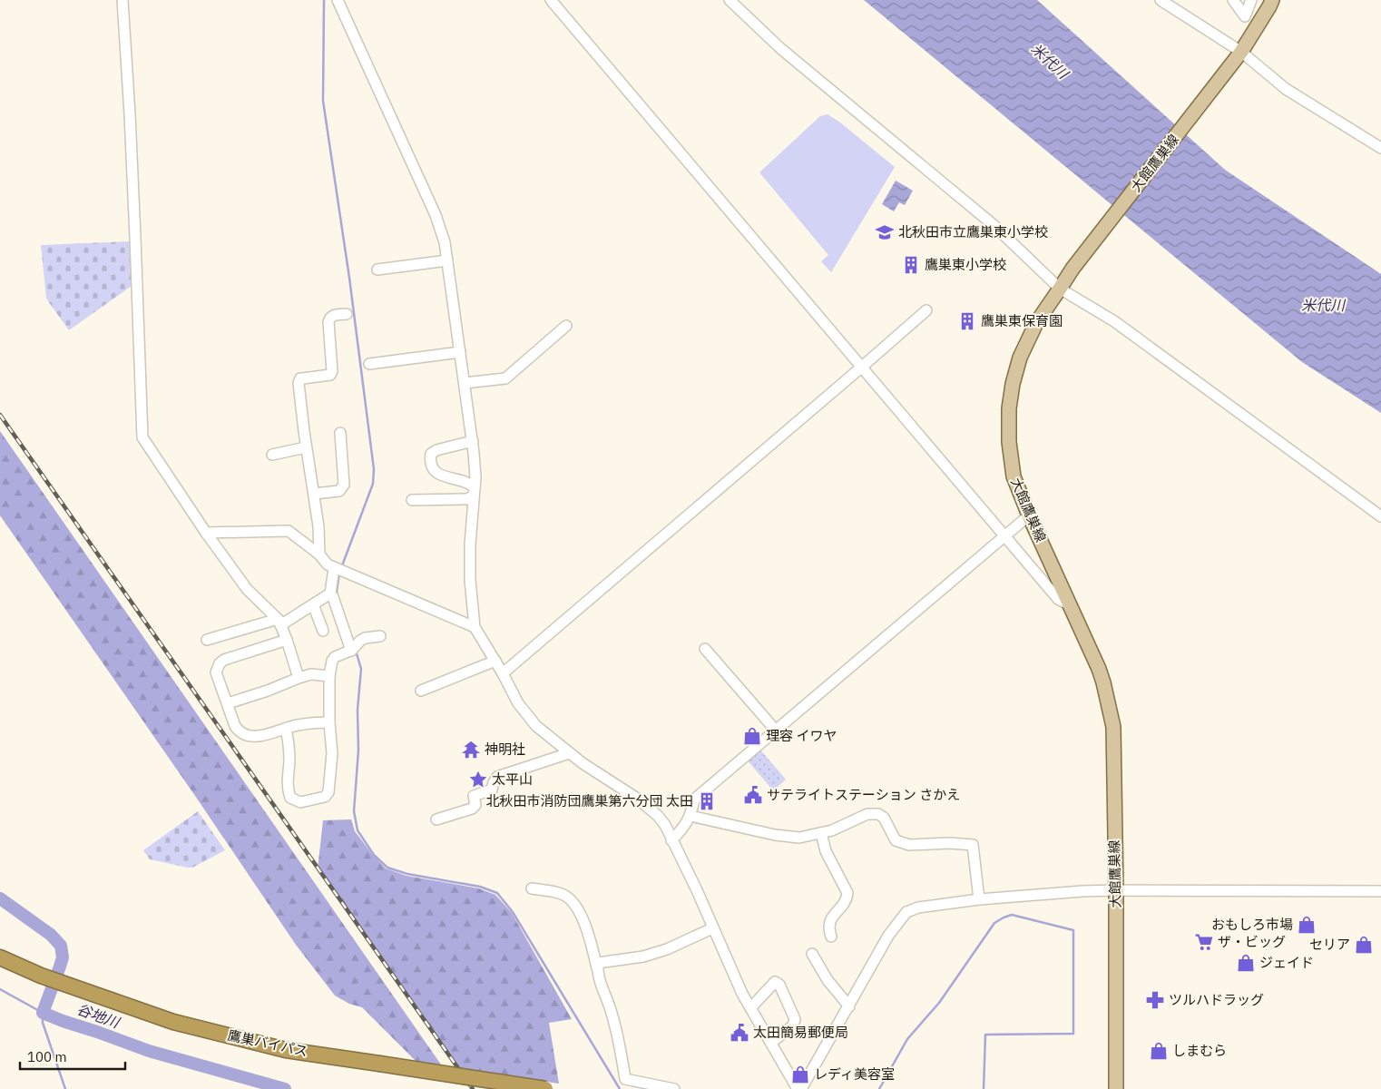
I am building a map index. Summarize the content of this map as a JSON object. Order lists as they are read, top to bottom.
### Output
{
  "streets": {
    "highway": ["鷹巣バイパス"],
    "main road": ["大館鷹巣線"]
  },
  "water": ["米代川", "谷地川"],
  "places": {
    "school or university": ["北秋田市立鷹巣東小学校"],
    "building": ["鷹巣東小学校", "鷹巣東保育園", "北秋田市消防団鷹巣第六分団 太田"],
    "shop": [
      "理容 イワヤ",
      "おもしろ市場",
      "セリア",
      "ジェイド",
      "しまむら",
      "レディ美容室"
    ],
    "temple": ["神明社"],
    "place": ["太平山"],
    "public building": ["サテライトステーション さかえ", "太田簡易郵便局"],
    "supermarket": ["ザ・ビッグ"],
    "pharmacy": ["ツルハドラッグ"]
  },
  "scale_bar": "100 m"
}
